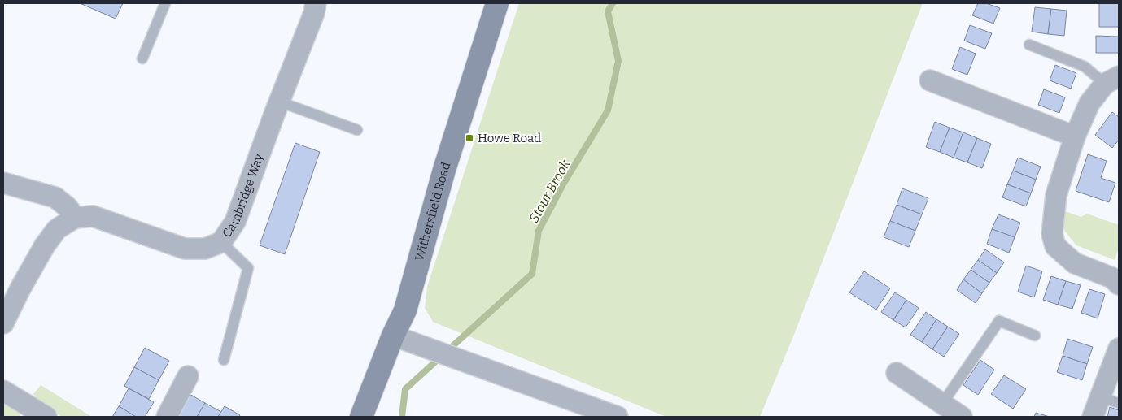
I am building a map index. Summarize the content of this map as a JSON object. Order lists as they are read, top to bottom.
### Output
{
  "streets": {
    "street": ["Cambridge Way", "Withersfield Road"]
  },
  "water": ["Stour Brook"],
  "places": {
    "transit": ["Howe Road"]
  }
}
